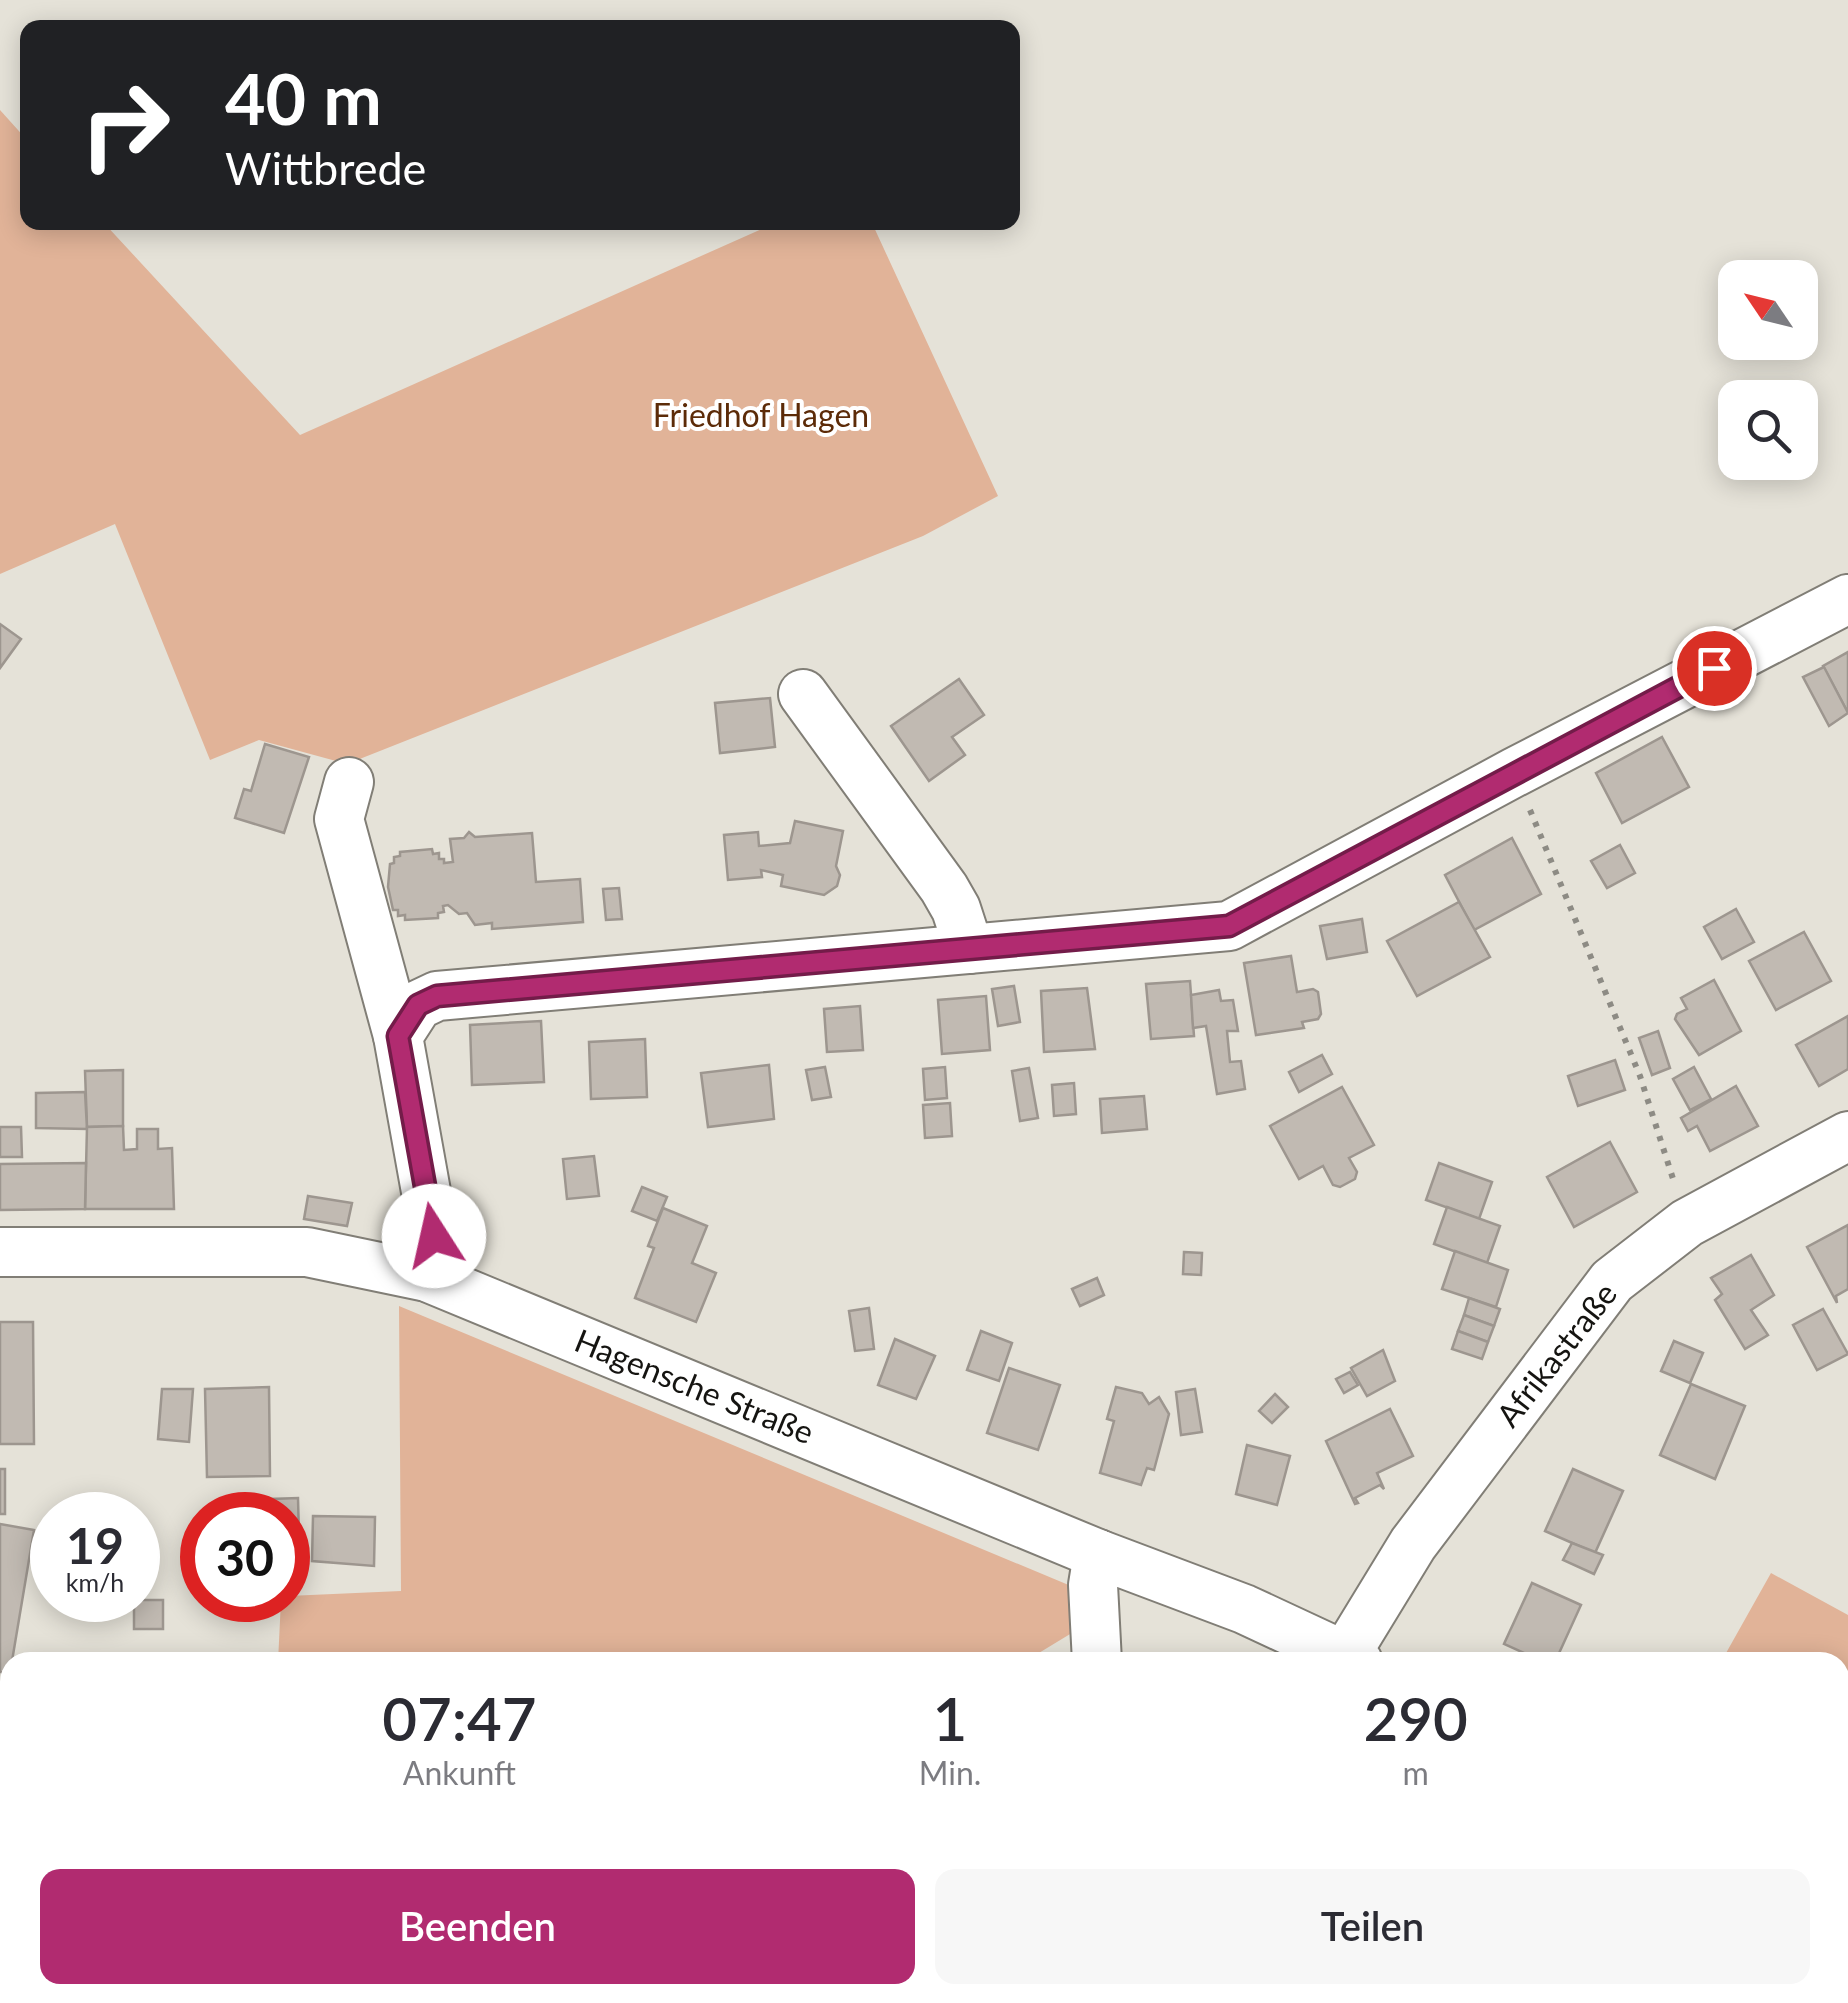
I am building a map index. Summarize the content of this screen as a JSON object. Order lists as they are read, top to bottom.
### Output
{
  "streets": {
    "street": ["Afrikastraße", "Hagensche Straße"]
  },
  "parks": ["Friedhof Hagen"],
  "north": "top left",
  "page": {
    "turn": ["40 m", "Wittbrede"],
    "speed": "19 km/h",
    "limit": "30",
    "eta": [
      "07:47",
      "Ankunft",
      "1",
      "Min.",
      "290",
      "m"
    ],
    "buttons": ["Beenden", "Teilen"]
  }
}
